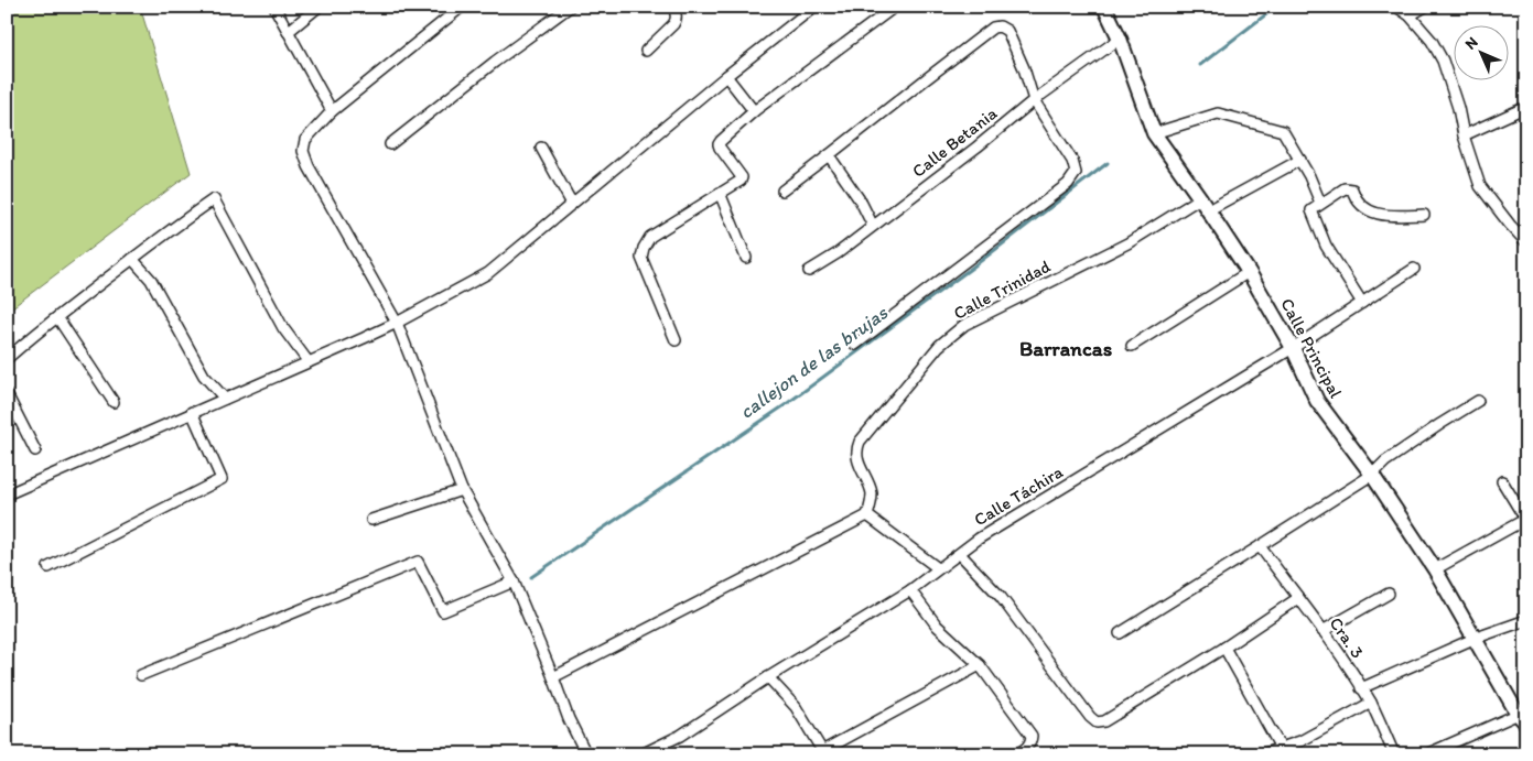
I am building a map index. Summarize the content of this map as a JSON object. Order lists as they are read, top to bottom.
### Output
{
  "streets": {
    "street": [
      "Calle Betania",
      "Calle Trinidad",
      "Calle Principal",
      "Calle Táchira",
      "Cra. 3"
    ]
  },
  "crossings": [
    ["Calle Betania", "Calle Principal"],
    ["Calle Trinidad", "Calle Principal"],
    ["Calle Principal", "Calle Táchira"]
  ],
  "districts": ["Barrancas"],
  "water": ["callejon de las brujas"],
  "north": "top left"
}
